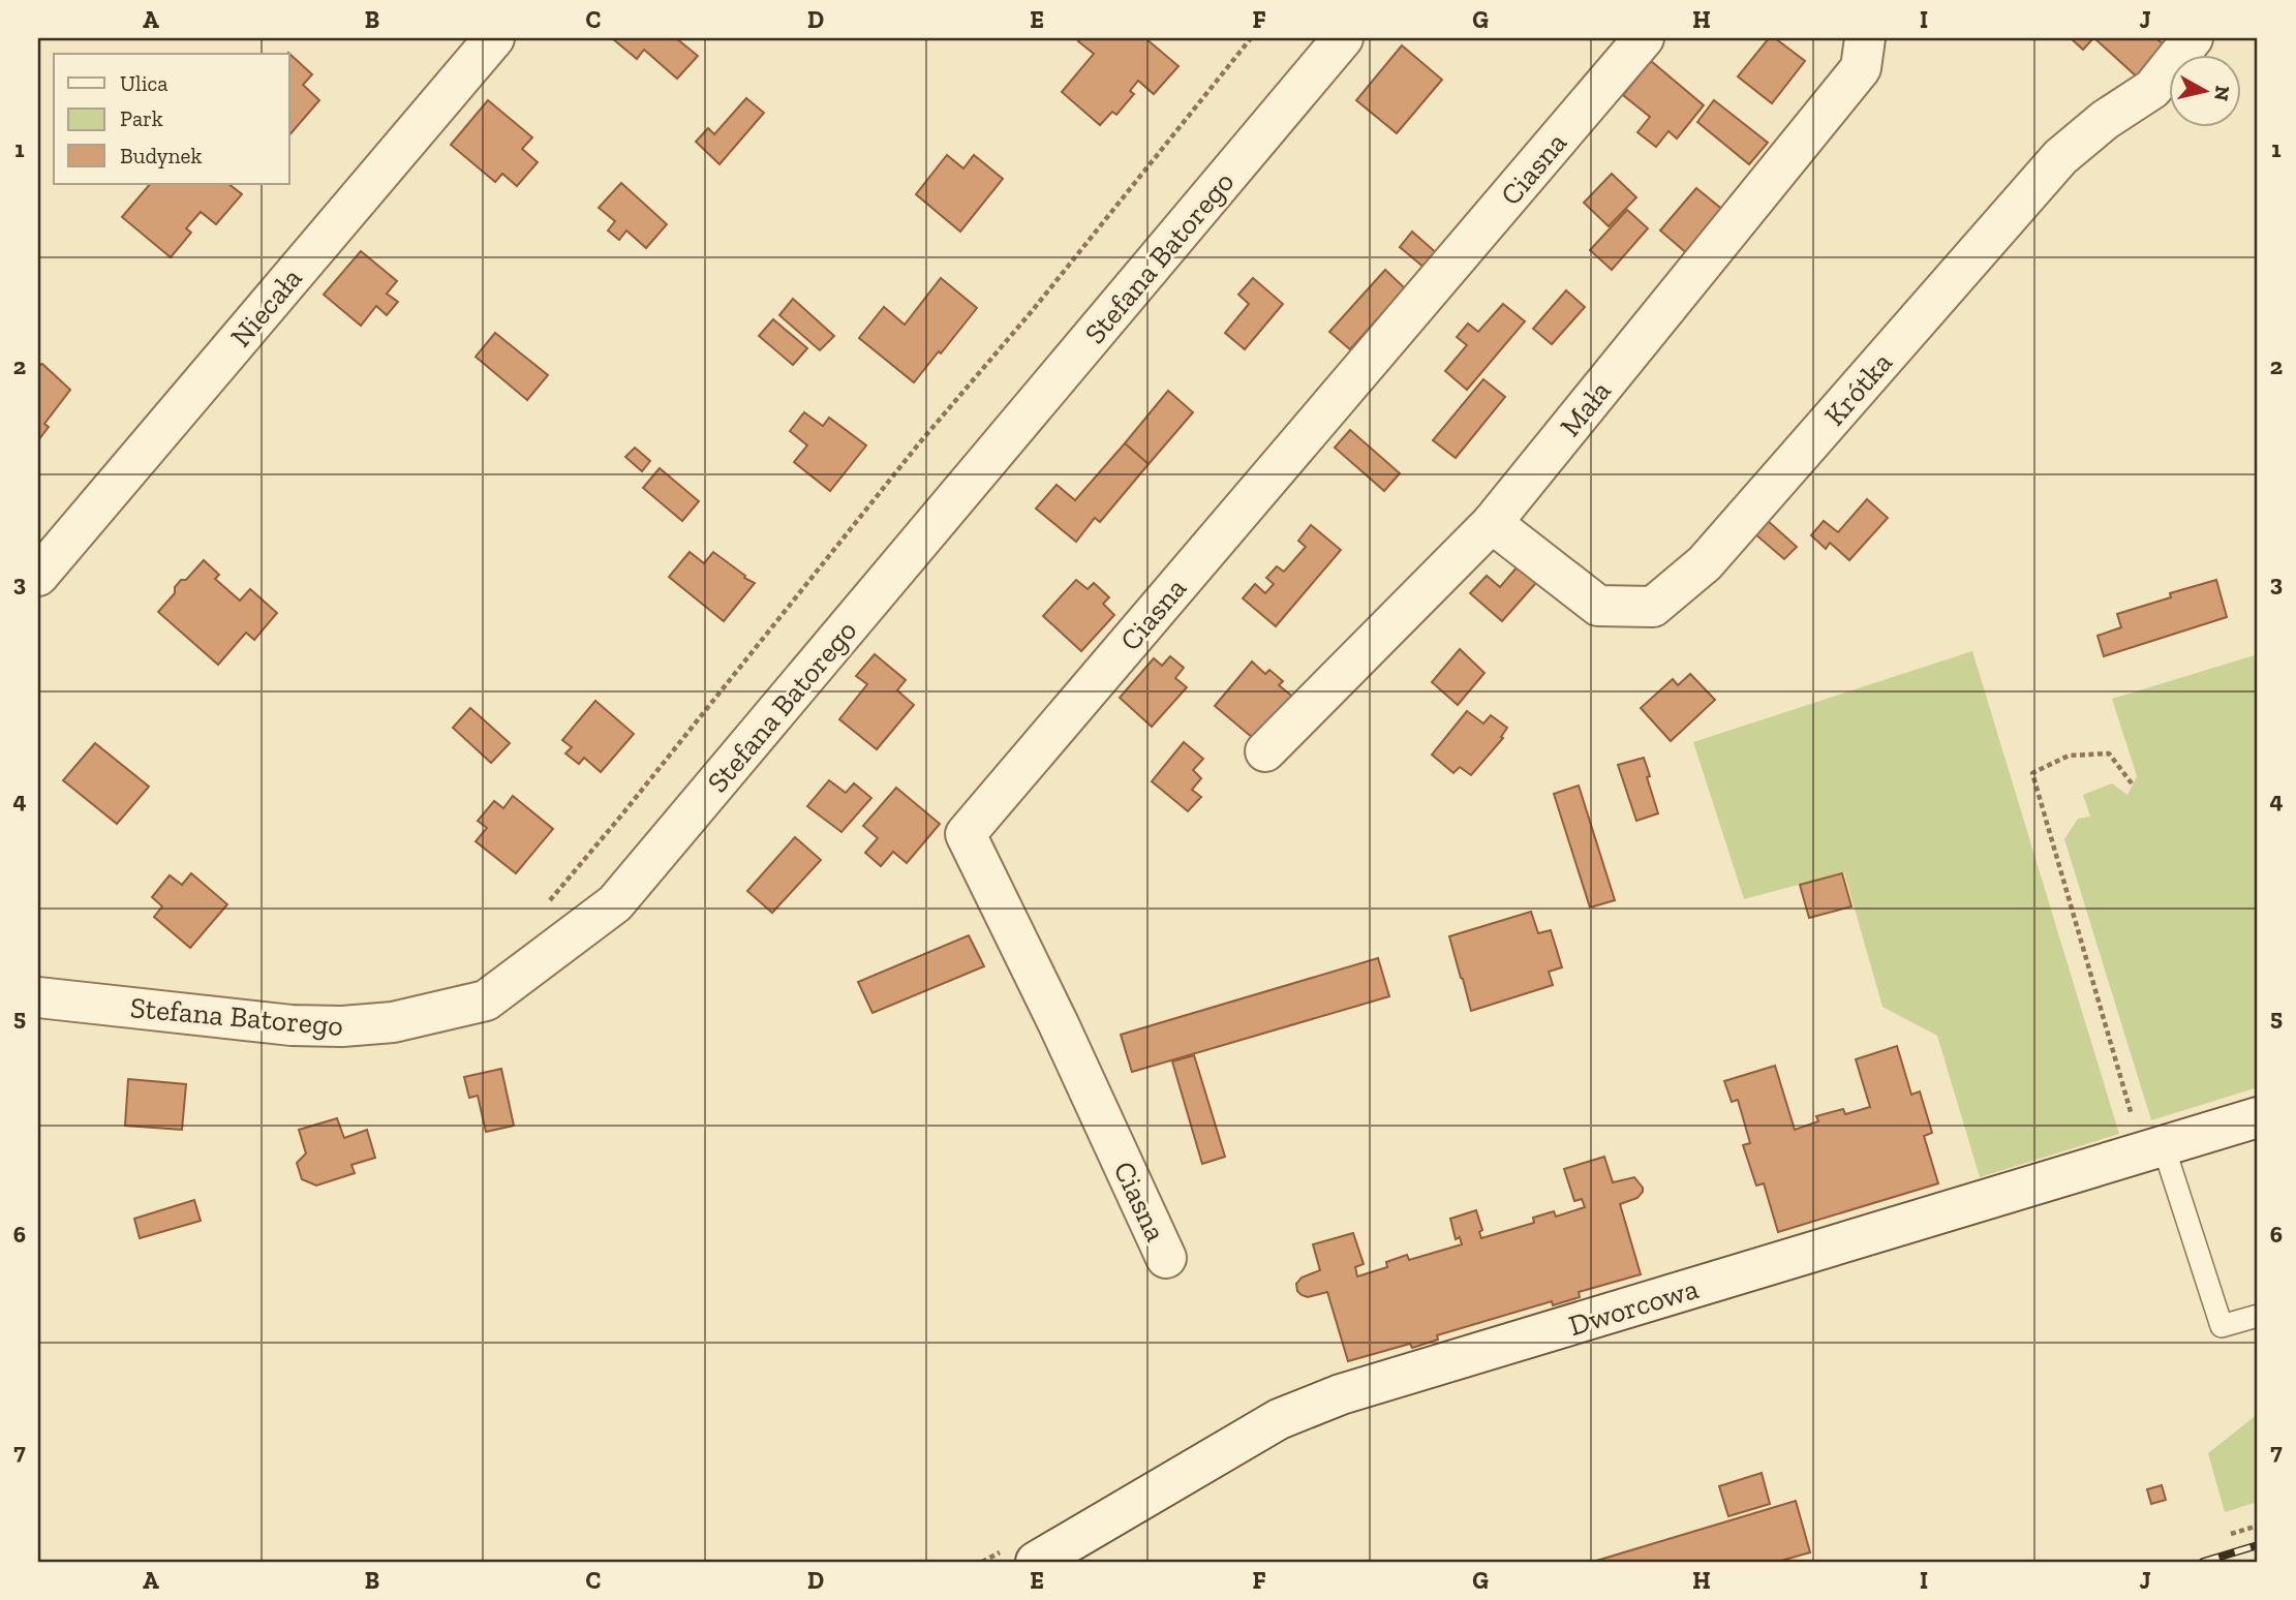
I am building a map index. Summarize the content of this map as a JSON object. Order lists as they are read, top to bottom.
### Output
{
  "streets": {
    "street": [
      "Ciasna",
      "Stefana Batorego",
      "Niecała",
      "Krótka",
      "Mała",
      "Dworcowa"
    ]
  },
  "crossings": [
    ["Krótka", "Mała"]
  ],
  "legend": ["Ulica", "Park", "Budynek"],
  "north": "right",
  "grid": {
    "columns": [
      "A",
      "B",
      "C",
      "D",
      "E",
      "F",
      "G",
      "H",
      "I",
      "J"
    ],
    "rows": [
      "1",
      "2",
      "3",
      "4",
      "5",
      "6",
      "7"
    ]
  }
}
